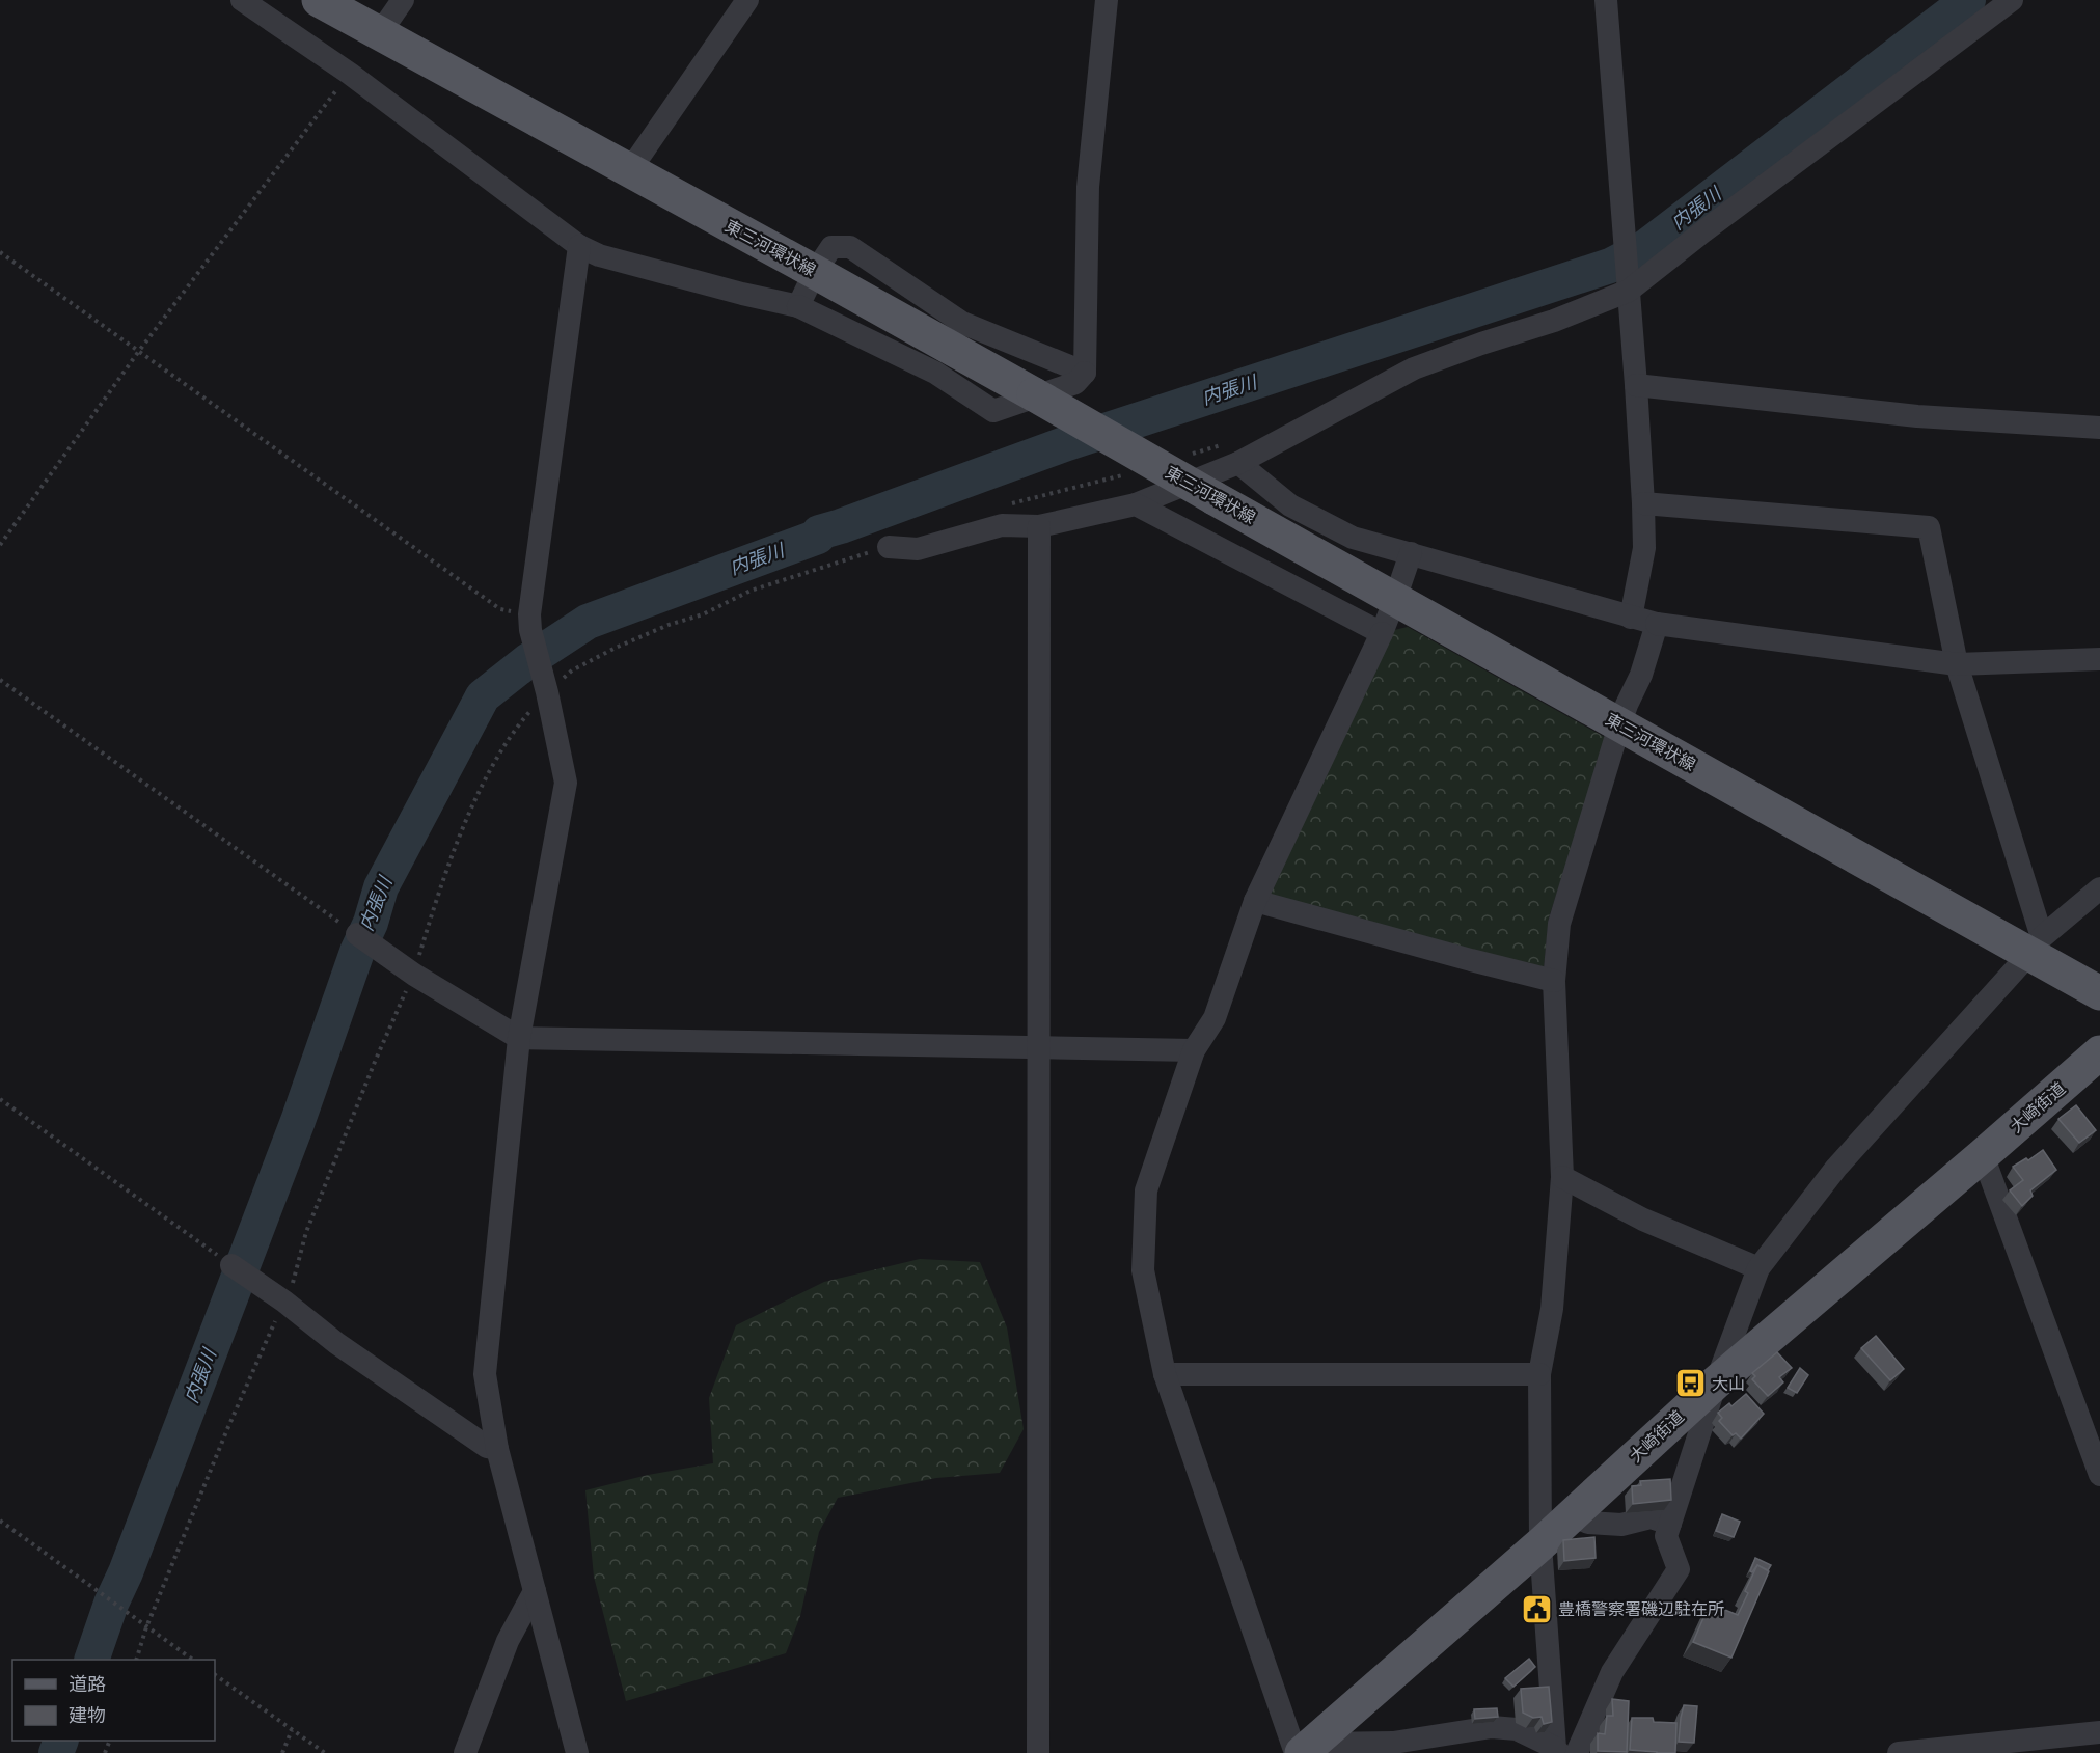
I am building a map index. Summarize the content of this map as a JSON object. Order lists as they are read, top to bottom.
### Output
{
  "streets": {
    "main road": ["東三河環状線", "大崎街道"]
  },
  "water": ["内張川"],
  "places": {
    "bus stop": ["大山"],
    "public building": ["豊橋警察署磯辺駐在所"]
  },
  "legend": ["道路", "建物"]
}
